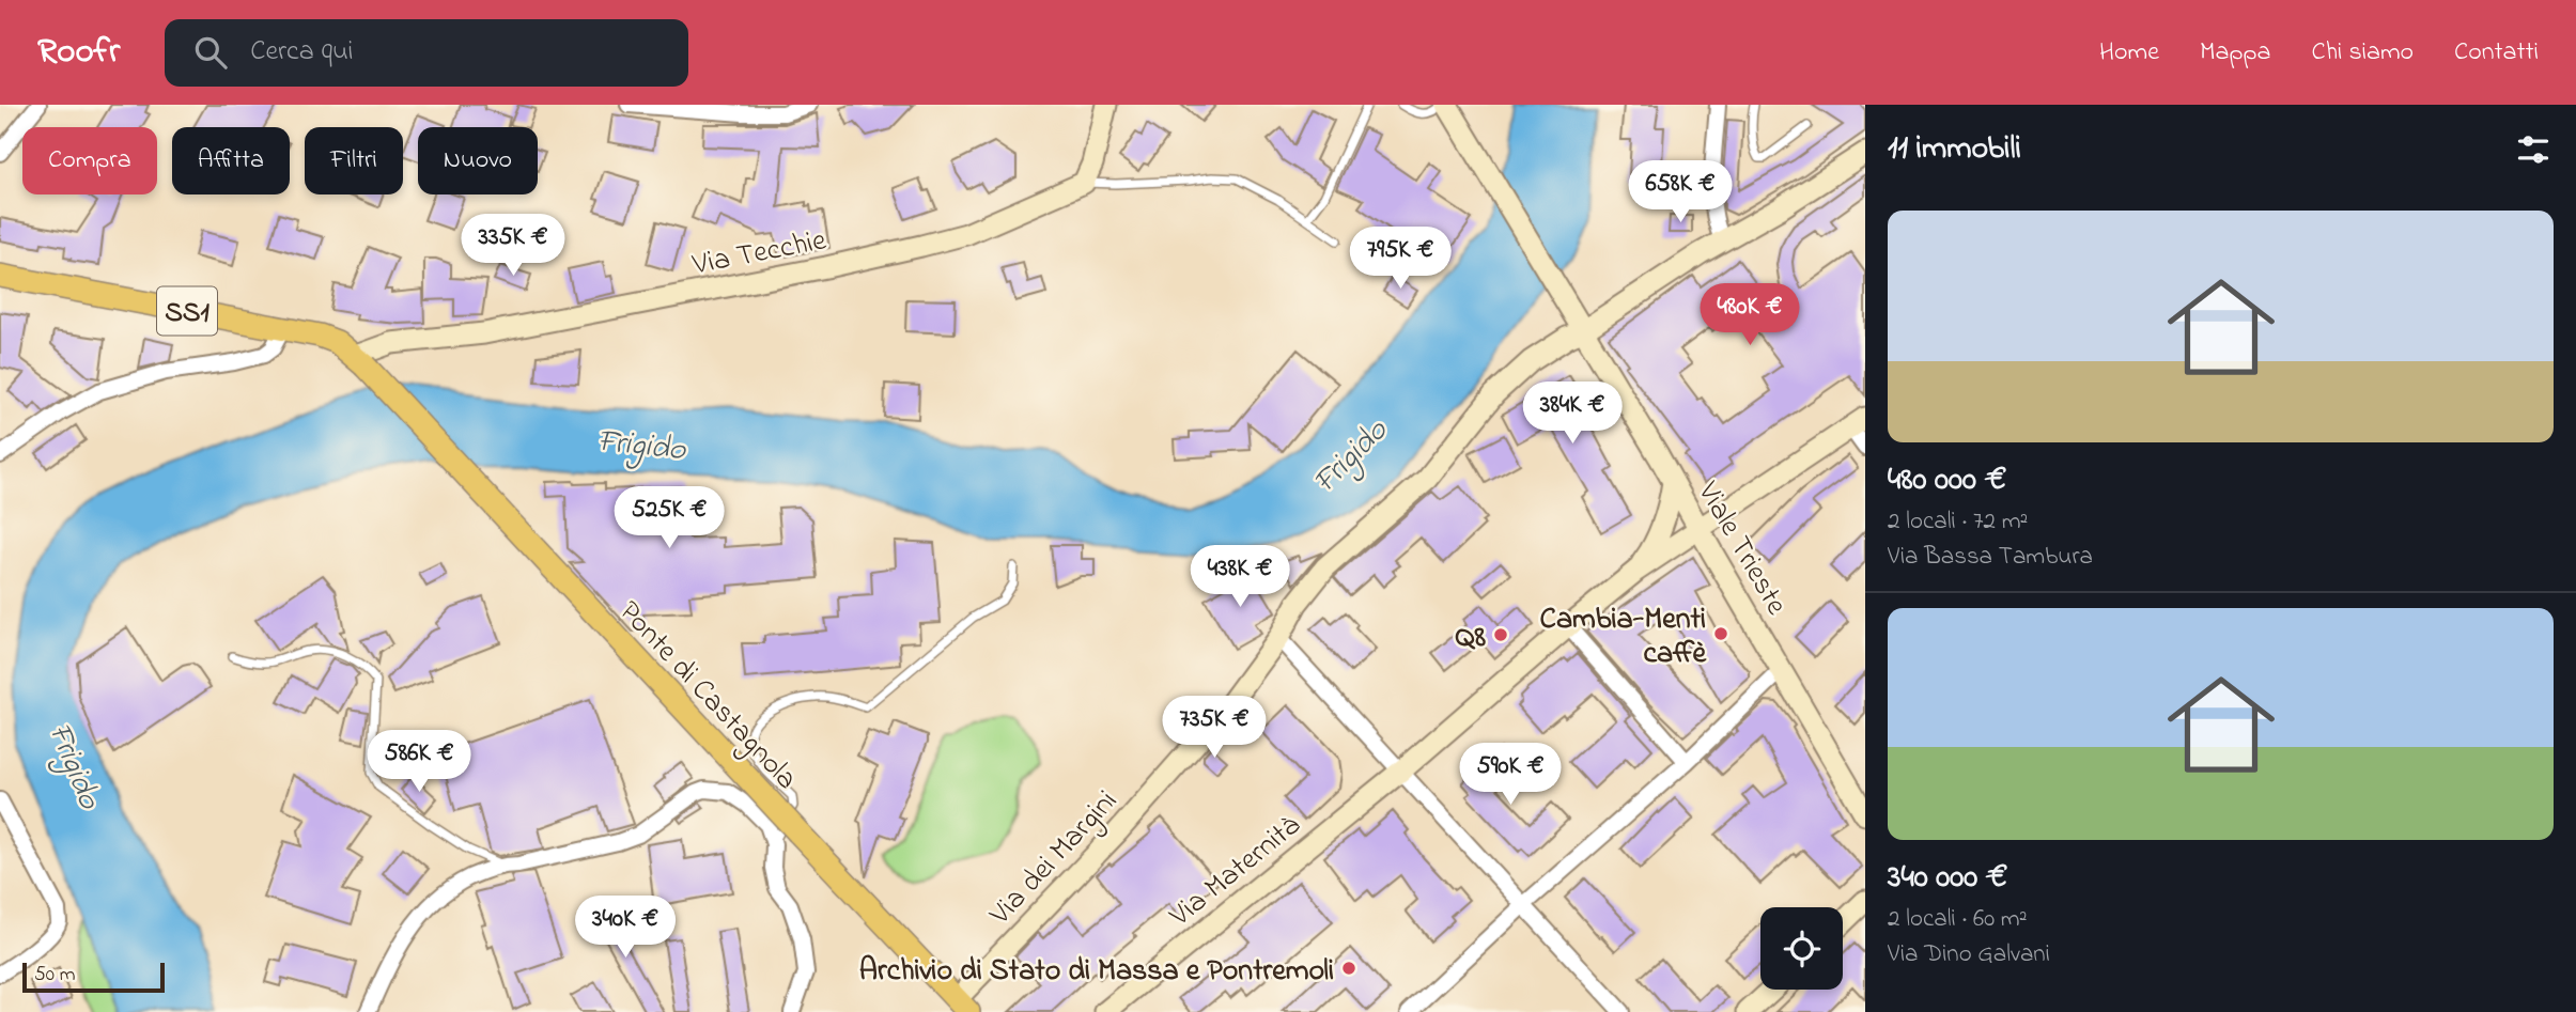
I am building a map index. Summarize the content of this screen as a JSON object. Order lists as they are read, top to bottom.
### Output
{
  "streets": {
    "main road": ["SS1", "Ponte di Castagnola"],
    "street": [
      "Via Tecchie",
      "Viale Trieste",
      "Via dei Margini",
      "Via Maternità"
    ]
  },
  "crossings": [
    ["Via Tecchie", "SS1"],
    ["Via Tecchie", "Ponte di Castagnola"],
    ["SS1", "Ponte di Castagnola"],
    ["Viale Trieste", "Via dei Margini"],
    ["Ponte di Castagnola", "Via dei Margini"]
  ],
  "water": ["Frigido"],
  "places": ["Cambia-Menti caffè", "Q8", "Archivio di Stato di Massa e Pontremoli"],
  "scale_bar": "50 m",
  "page": {
    "header": "Roofr",
    "search": "Cerca qui",
    "nav": [
      "Home",
      "Mappa",
      "Chi siamo",
      "Contatti"
    ],
    "heading": "11 immobili",
    "chip": [
      "Compra",
      "Affitta",
      "Filtri",
      "Nuovo"
    ],
    "price": [
      "658K €",
      "335K €",
      "795K €",
      "480K €",
      "384K €",
      "525K €",
      "438K €",
      "735K €",
      "586K €",
      "590K €",
      "340K €"
    ],
    "list": [
      {
        "name": "480 000 €",
        "note": "2 locali · 72 m² · Via Bassa Tambura"
      },
      {
        "name": "340 000 €",
        "note": "2 locali · 60 m² · Via Dino Galvani"
      }
    ],
    "scale": "50 m"
  }
}
